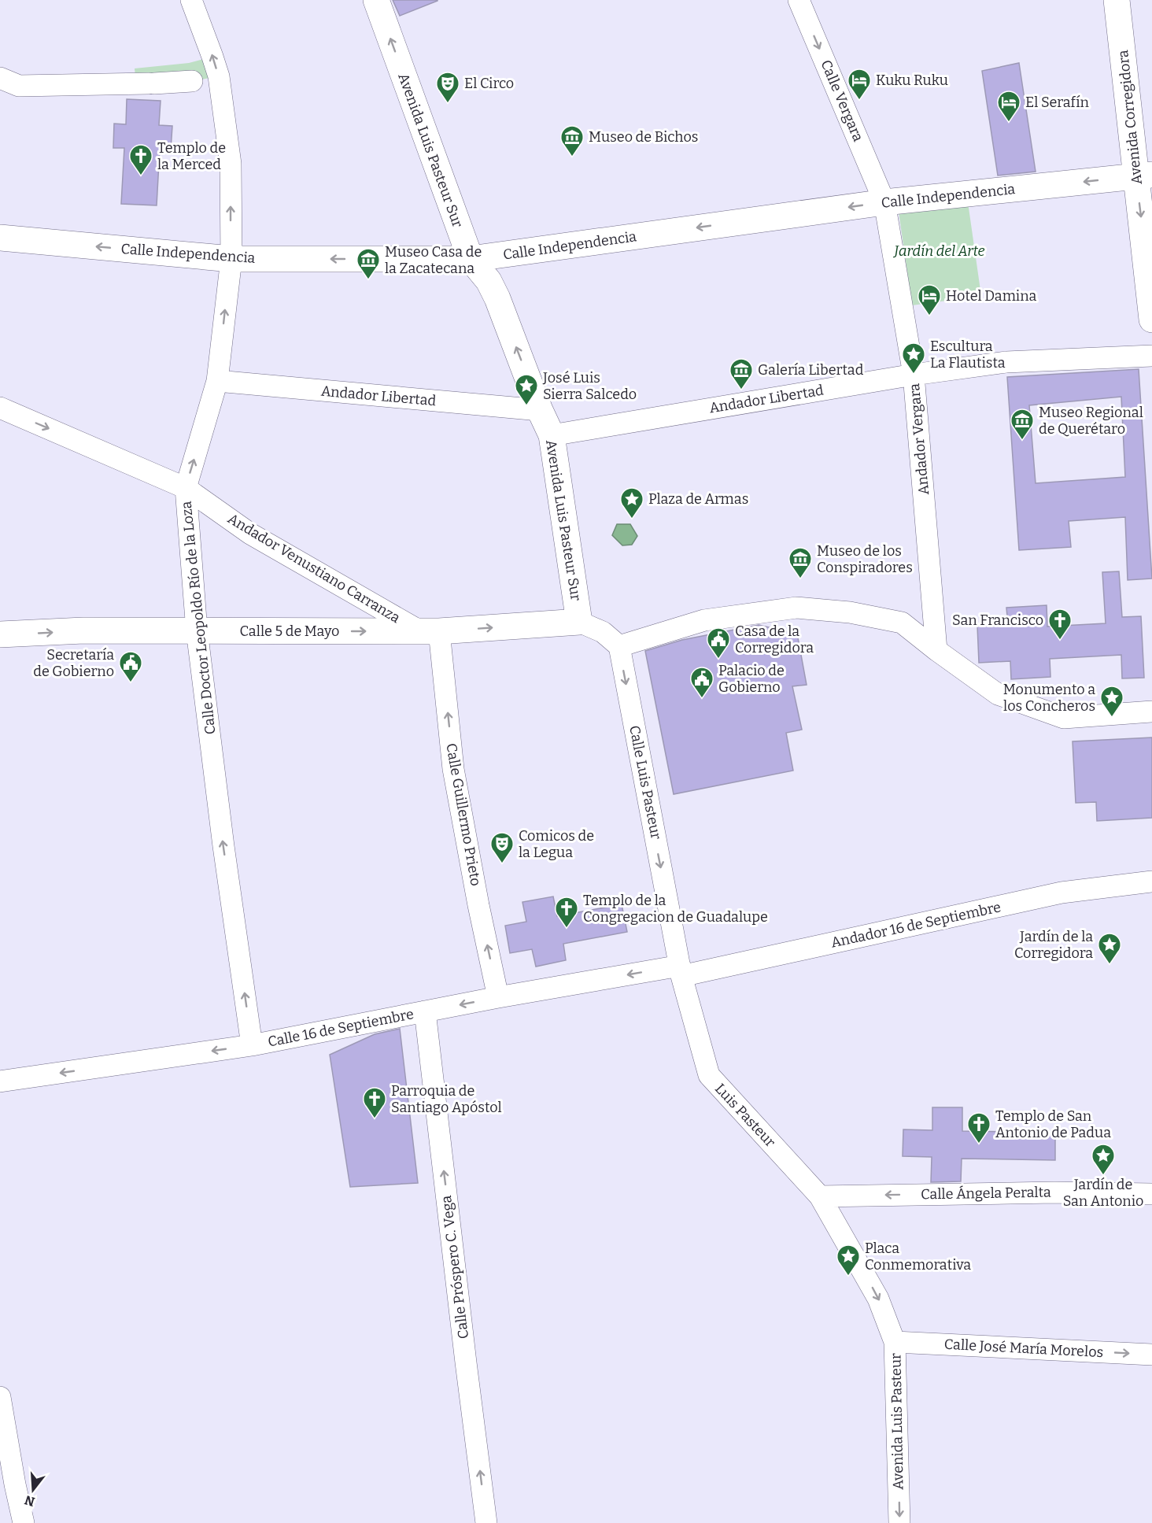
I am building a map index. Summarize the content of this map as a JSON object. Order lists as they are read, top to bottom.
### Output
{
  "streets": {
    "street": [
      "Calle Vergara",
      "Avenida Corregidora",
      "Avenida Luis Pasteur Sur",
      "Calle Independencia",
      "Andador Libertad",
      "Andador Vergara",
      "Andador Venustiano Carranza",
      "Calle Doctor Leopoldo Río de la Loza",
      "Calle 5 de Mayo",
      "Calle Luis Pasteur",
      "Calle Guillermo Prieto",
      "Andador 16 de Septiembre",
      "Calle 16 de Septiembre",
      "Luis Pasteur",
      "Calle Ángela Peralta",
      "Calle Próspero C. Vega",
      "Calle José María Morelos",
      "Avenida Luis Pasteur"
    ]
  },
  "crossings": [
    ["Calle Vergara", "Calle Independencia"],
    ["Calle Vergara", "Andador Vergara"],
    ["Avenida Corregidora", "Calle Independencia"],
    ["Avenida Luis Pasteur Sur", "Calle Independencia"],
    ["Avenida Luis Pasteur Sur", "Andador Libertad"],
    ["Avenida Luis Pasteur Sur", "Calle 5 de Mayo"],
    ["Calle Independencia", "Andador Vergara"],
    ["Calle Independencia", "Calle Doctor Leopoldo Río de la Loza"],
    ["Andador Libertad", "Andador Vergara"],
    ["Andador Libertad", "Calle Doctor Leopoldo Río de la Loza"],
    ["Andador Venustiano Carranza", "Calle Doctor Leopoldo Río de la Loza"],
    ["Andador Venustiano Carranza", "Calle 5 de Mayo"],
    ["Andador Venustiano Carranza", "Calle Guillermo Prieto"],
    ["Calle Doctor Leopoldo Río de la Loza", "Calle 5 de Mayo"],
    ["Calle Doctor Leopoldo Río de la Loza", "Calle 16 de Septiembre"],
    ["Calle 5 de Mayo", "Calle Guillermo Prieto"],
    ["Calle Luis Pasteur", "Andador 16 de Septiembre"],
    ["Calle Luis Pasteur", "Calle 16 de Septiembre"],
    ["Calle Luis Pasteur", "Luis Pasteur"],
    ["Calle Guillermo Prieto", "Calle 16 de Septiembre"],
    ["Andador 16 de Septiembre", "Calle 16 de Septiembre"],
    ["Andador 16 de Septiembre", "Luis Pasteur"],
    ["Calle 16 de Septiembre", "Luis Pasteur"],
    ["Calle 16 de Septiembre", "Calle Próspero C. Vega"],
    ["Luis Pasteur", "Calle Ángela Peralta"],
    ["Luis Pasteur", "Avenida Luis Pasteur"],
    ["Calle Ángela Peralta", "Avenida Luis Pasteur"],
    ["Calle José María Morelos", "Avenida Luis Pasteur"]
  ],
  "one_way": [
    "Calle Vergara",
    "Avenida Corregidora",
    "Avenida Luis Pasteur Sur",
    "Calle Independencia",
    "Andador Venustiano Carranza",
    "Calle Doctor Leopoldo Río de la Loza",
    "Calle 5 de Mayo",
    "Calle Luis Pasteur",
    "Calle Guillermo Prieto",
    "Calle 16 de Septiembre",
    "Calle Ángela Peralta",
    "Calle Próspero C. Vega",
    "Calle José María Morelos",
    "Avenida Luis Pasteur"
  ],
  "parks": ["Jardín del Arte"],
  "places": {
    "hotel": ["Kuku Ruku", "El Serafín", "Hotel Damina"],
    "theatre": ["El Circo", "Comicos de la Legua"],
    "museum": [
      "Museo de Bichos",
      "Museo Casa de la Zacatecana",
      "Galería Libertad",
      "Museo Regional de Querétaro",
      "Museo de los Conspiradores"
    ],
    "church": [
      "Templo de la Merced",
      "San Francisco",
      "Templo de la Congregacion de Guadalupe",
      "Parroquia de Santiago Apóstol",
      "Templo de San Antonio de Padua"
    ],
    "place": [
      "Escultura La Flautista",
      "José Luis Sierra Salcedo",
      "Plaza de Armas",
      "Monumento a los Concheros",
      "Jardín de la Corregidora",
      "Jardín de San Antonio",
      "Placa Conmemorativa"
    ],
    "public building": ["Casa de la Corregidora", "Secretaría de Gobierno", "Palacio de Gobierno"]
  },
  "north": "bottom"
}
